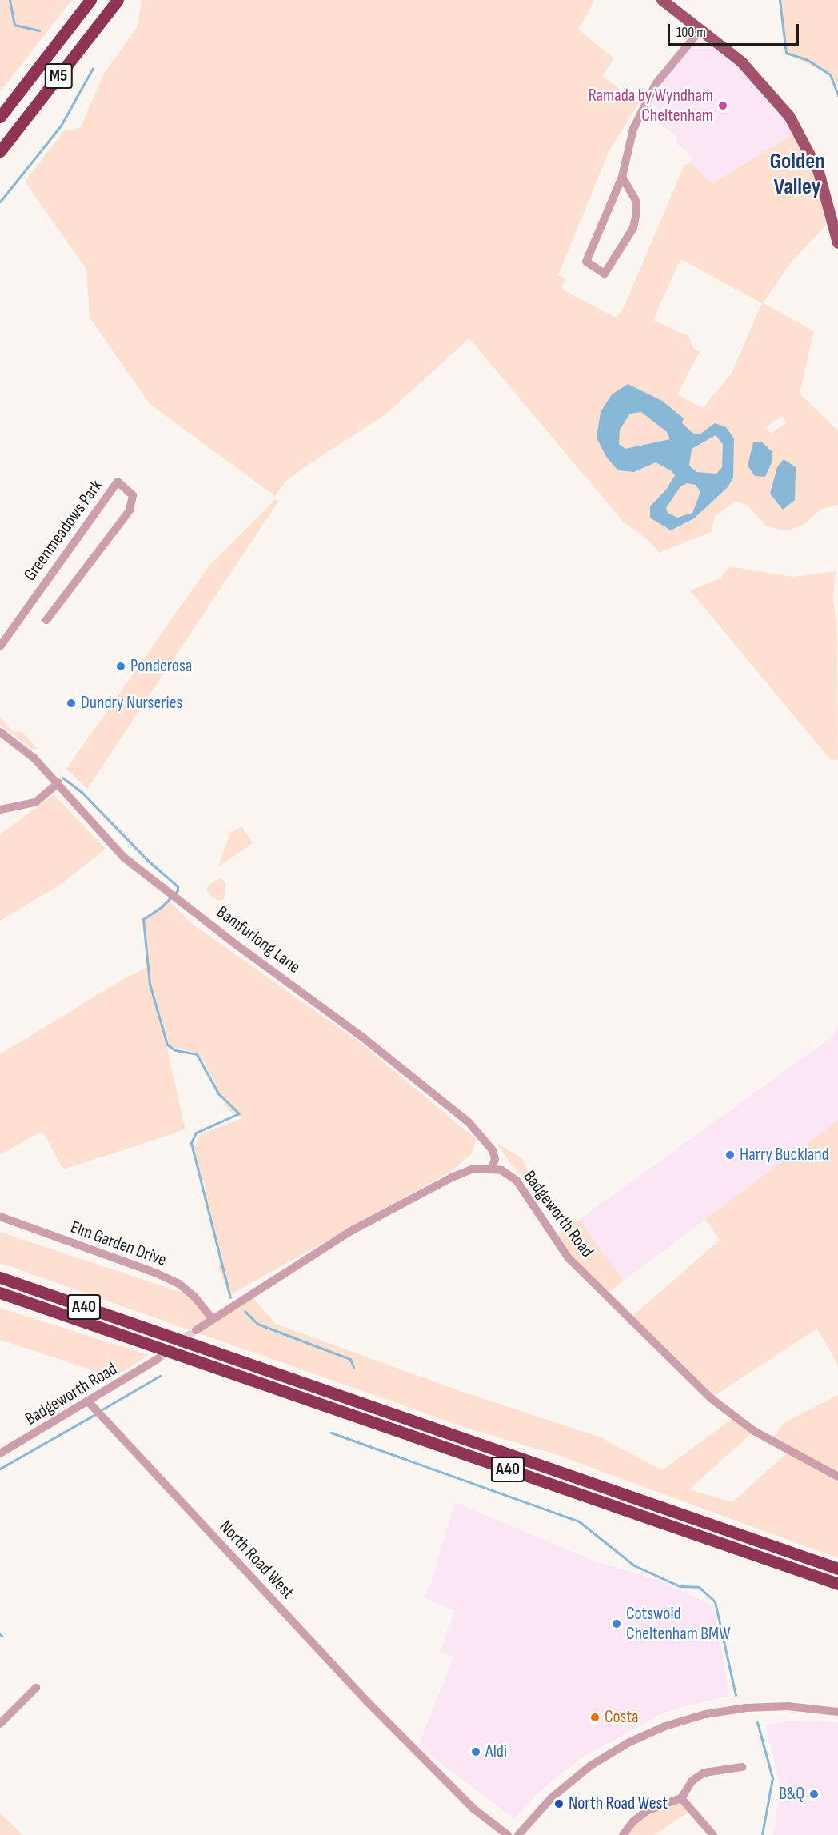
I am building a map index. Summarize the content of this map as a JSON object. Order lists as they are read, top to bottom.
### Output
{
  "streets": {
    "highway": ["M5", "A40"],
    "street": [
      "Greenmeadows Park",
      "Bamfurlong Lane",
      "Badgeworth Road",
      "Elm Garden Drive",
      "North Road West"
    ]
  },
  "crossings": [
    ["Bamfurlong Lane", "Badgeworth Road"],
    ["Badgeworth Road", "North Road West"]
  ],
  "districts": ["Golden Valley"],
  "places": [
    "Ramada by Wyndham Cheltenham",
    "Ponderosa",
    "Dundry Nurseries",
    "Harry Buckland",
    "Cotswold Cheltenham BMW",
    "Costa",
    "Aldi",
    "B&Q",
    "North Road West"
  ],
  "scale_bar": "100 m"
}
